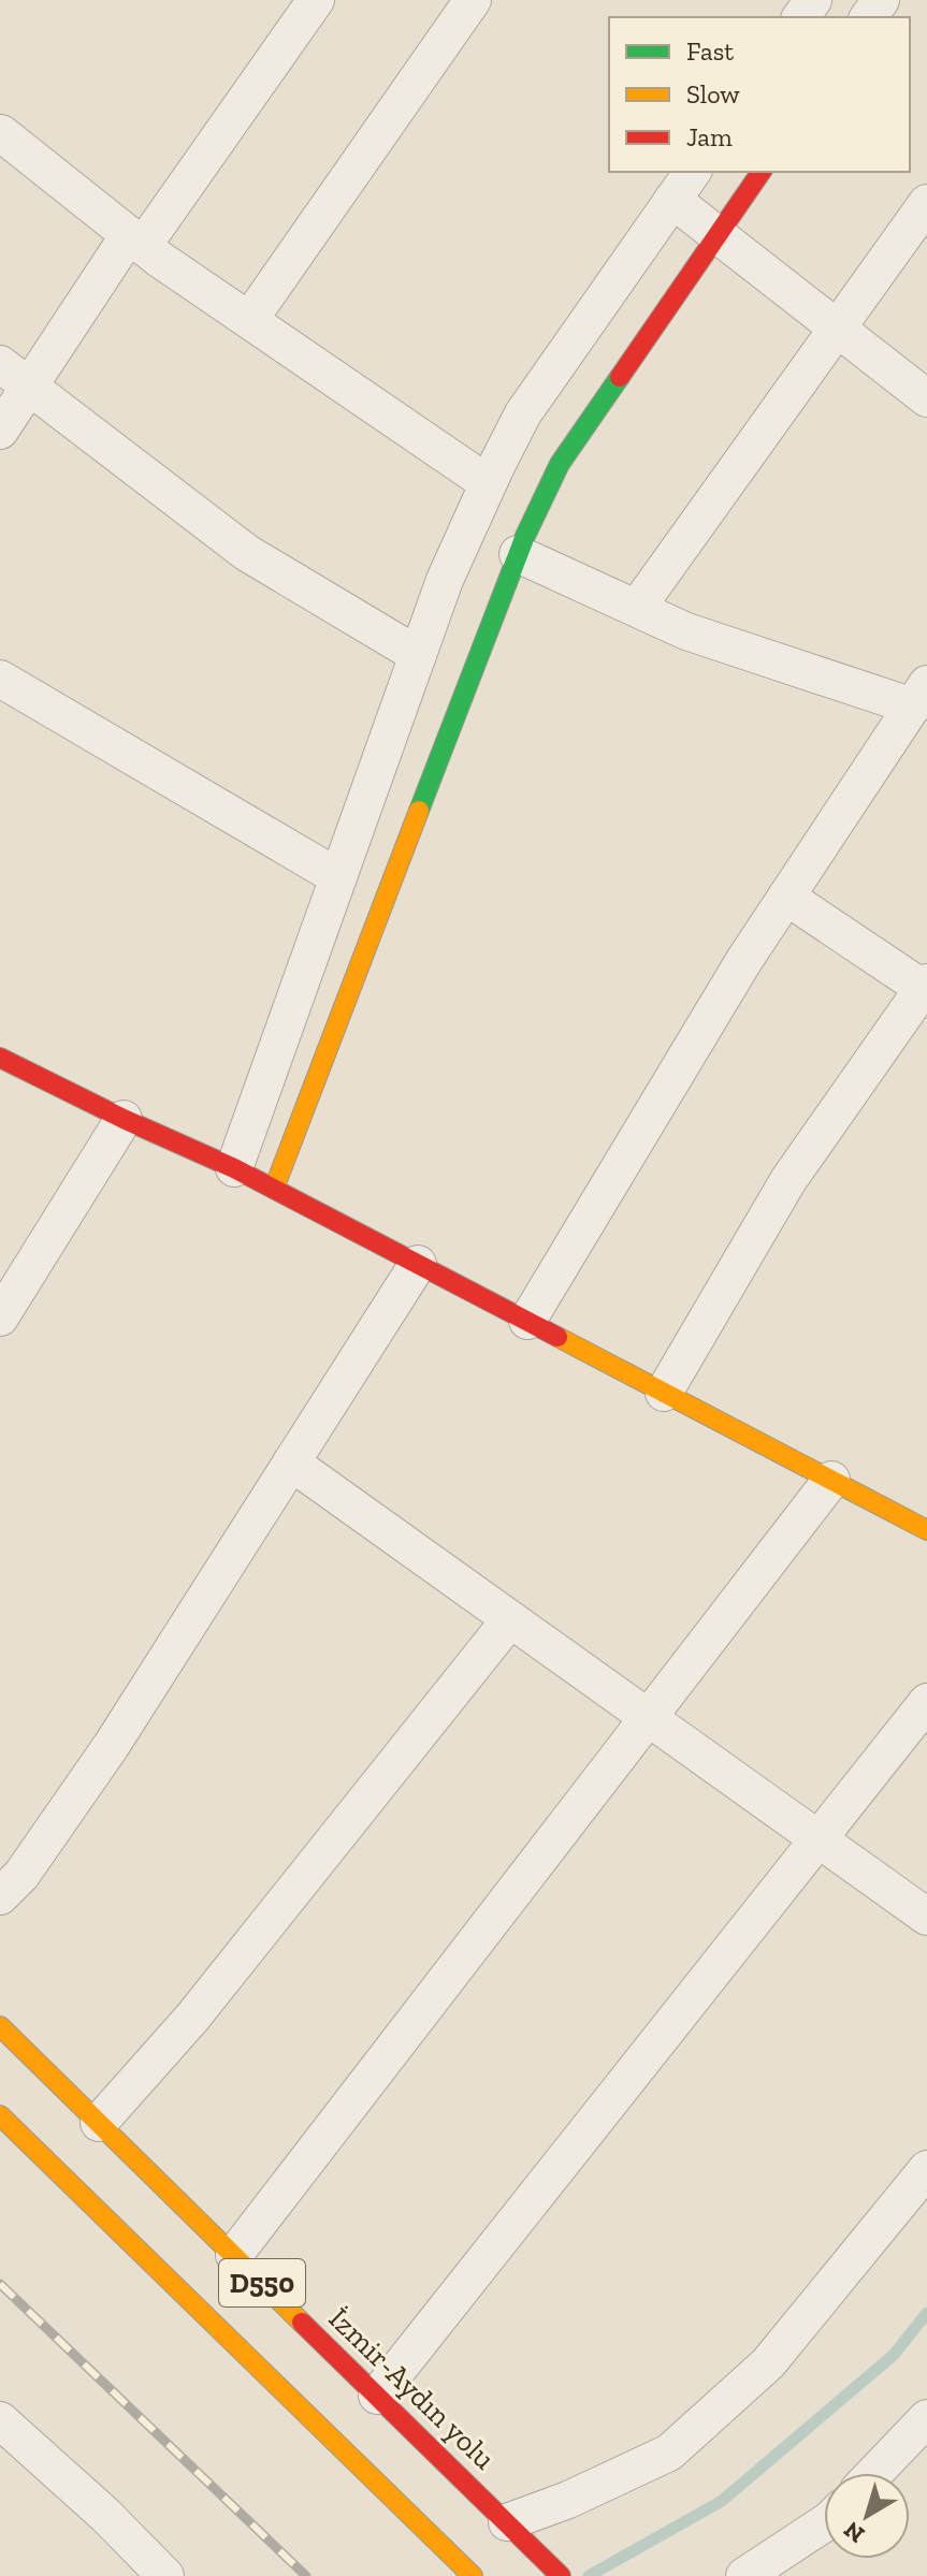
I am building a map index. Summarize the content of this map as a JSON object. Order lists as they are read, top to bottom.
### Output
{
  "streets": {
    "main road": ["D550", "İzmir-Aydın yolu"]
  },
  "legend": ["Fast", "Slow", "Jam"],
  "north": "bottom left"
}
